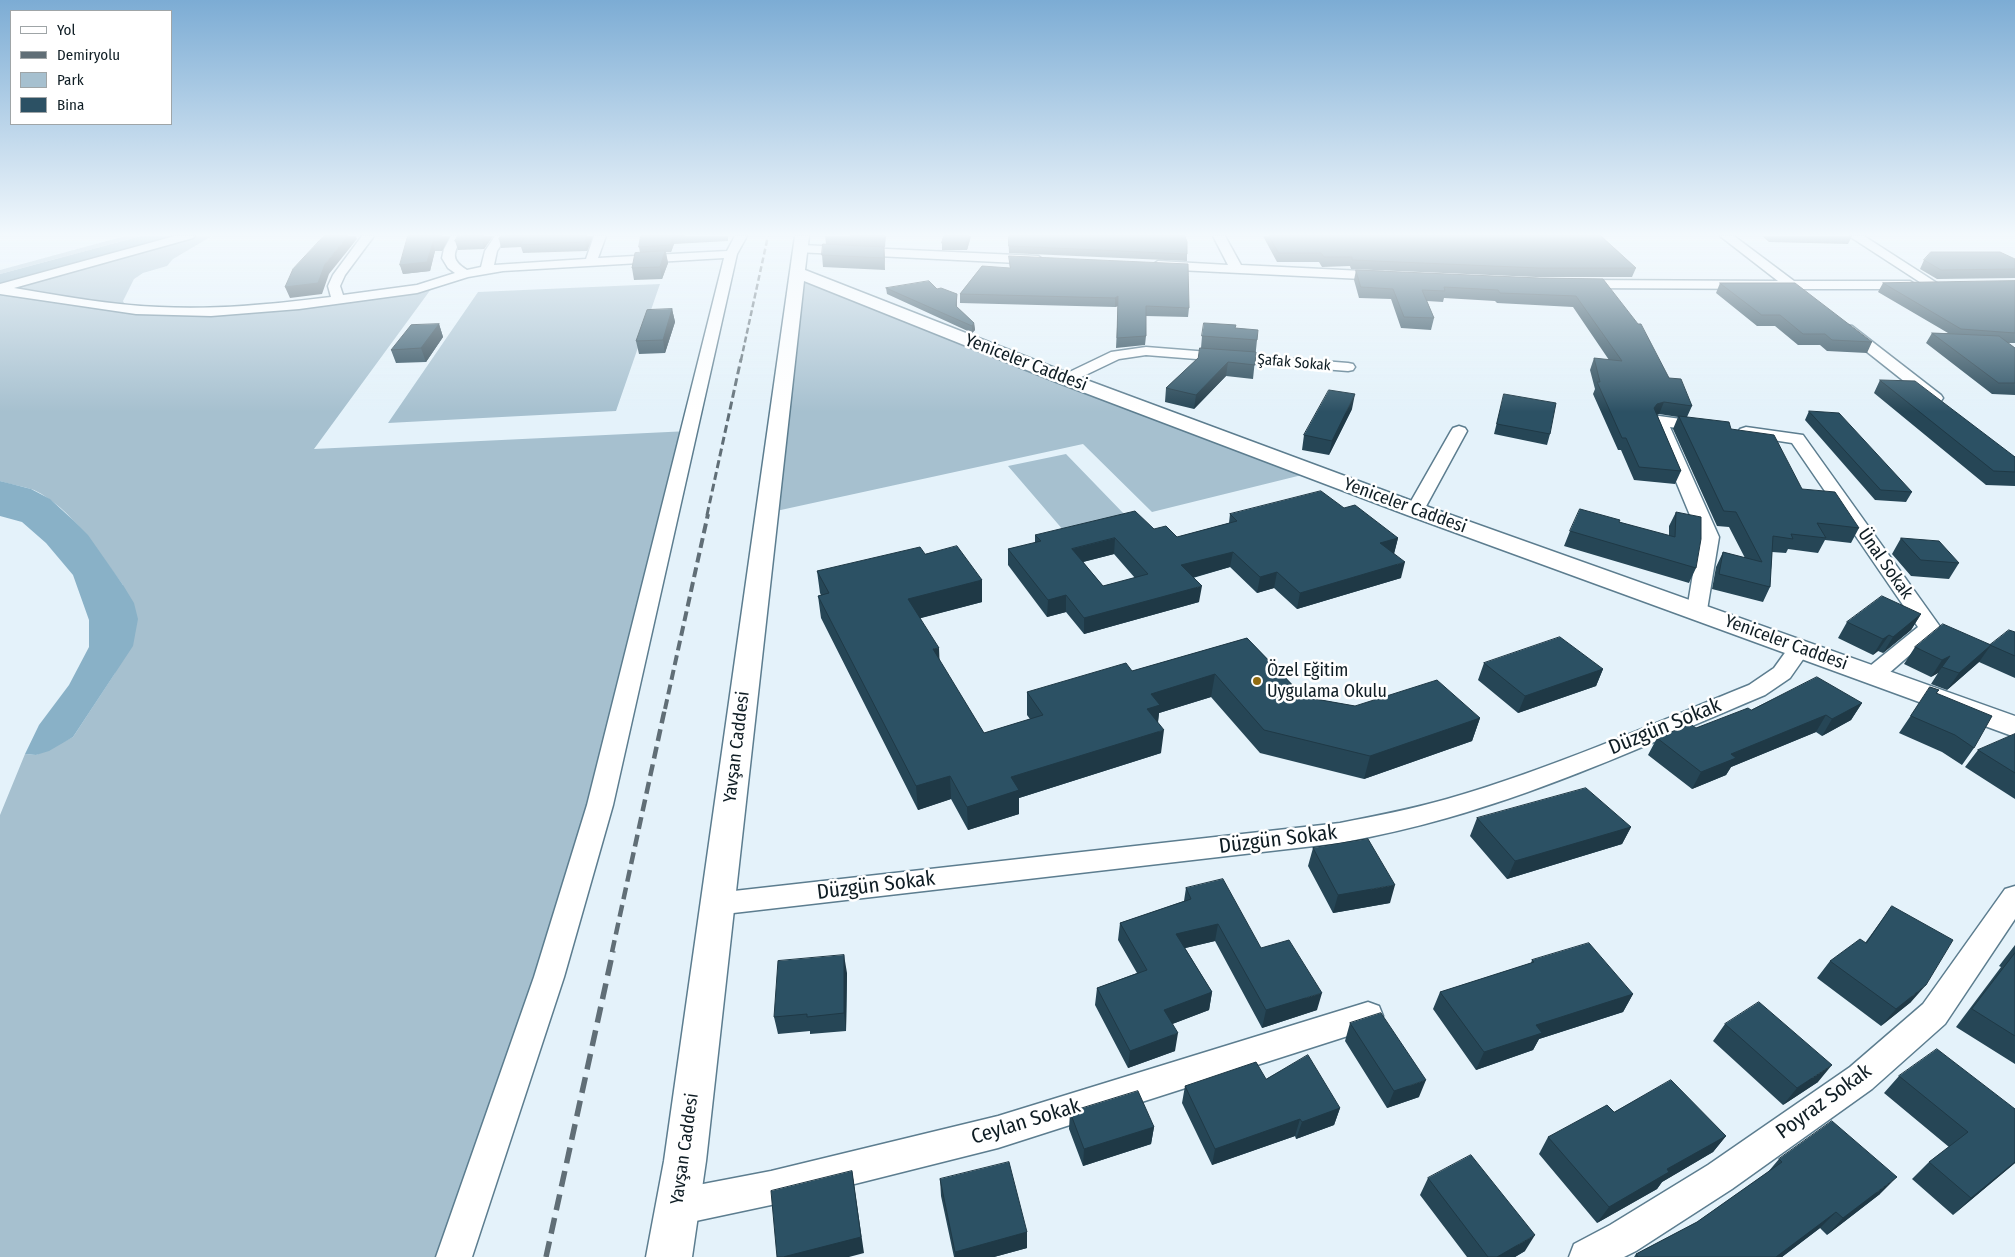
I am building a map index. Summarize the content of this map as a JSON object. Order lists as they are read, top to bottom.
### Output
{
  "streets": {
    "street": [
      "Yeniceler Caddesi",
      "Şafak Sokak",
      "Ünal Sokak",
      "Düzgün Sokak",
      "Yavşan Caddesi",
      "Poyraz Sokak",
      "Ceylan Sokak"
    ]
  },
  "crossings": [
    ["Yeniceler Caddesi", "Şafak Sokak"],
    ["Yeniceler Caddesi", "Ünal Sokak"],
    ["Yeniceler Caddesi", "Düzgün Sokak"],
    ["Düzgün Sokak", "Yavşan Caddesi"],
    ["Yavşan Caddesi", "Ceylan Sokak"]
  ],
  "places": ["Özel Eğitim Uygulama Okulu"],
  "legend": [
    "Yol",
    "Demiryolu",
    "Park",
    "Bina"
  ]
}
